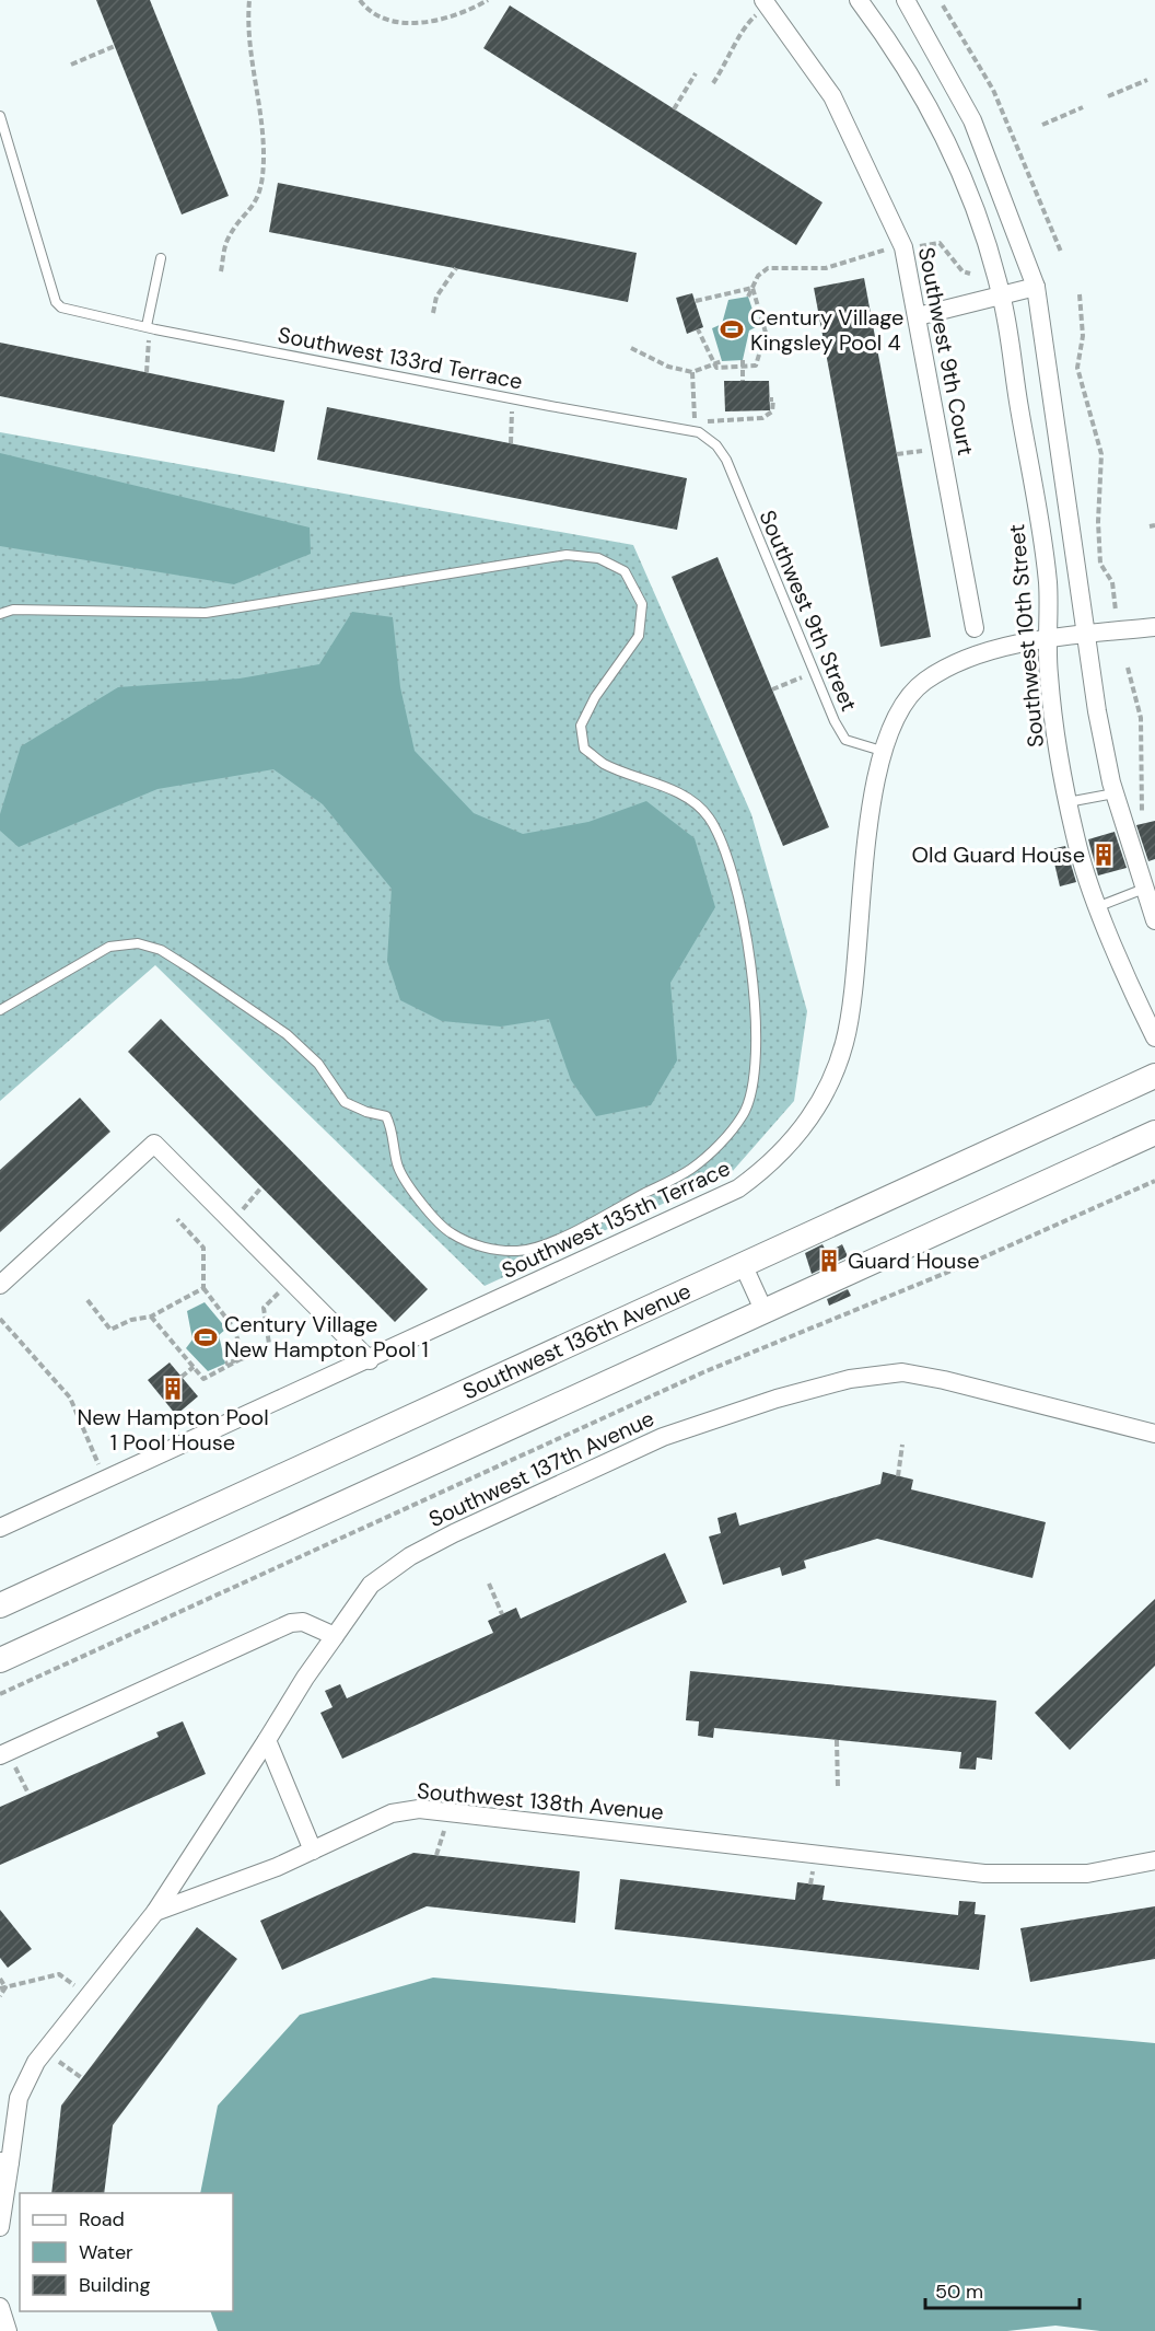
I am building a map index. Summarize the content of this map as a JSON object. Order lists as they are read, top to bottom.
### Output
{
  "streets": {
    "street": [
      "Southwest 9th Court",
      "Southwest 10th Street",
      "Southwest 135th Terrace",
      "Southwest 136th Avenue",
      "Southwest 137th Avenue",
      "Southwest 138th Avenue"
    ],
    "lane": ["Southwest 133rd Terrace", "Southwest 9th Street"]
  },
  "crossings": [
    ["Southwest 133rd Terrace", "Southwest 9th Street"],
    ["Southwest 9th Street", "Southwest 135th Terrace"],
    ["Southwest 10th Street", "Southwest 135th Terrace"],
    ["Southwest 137th Avenue", "Southwest 138th Avenue"]
  ],
  "places": {
    "sports": ["Century Village Kingsley Pool 4", "Century Village New Hampton Pool 1"],
    "building": ["Old Guard House", "Guard House", "New Hampton Pool 1 Pool House"]
  },
  "legend": ["Road", "Water", "Building"],
  "scale_bar": "50 m"
}
